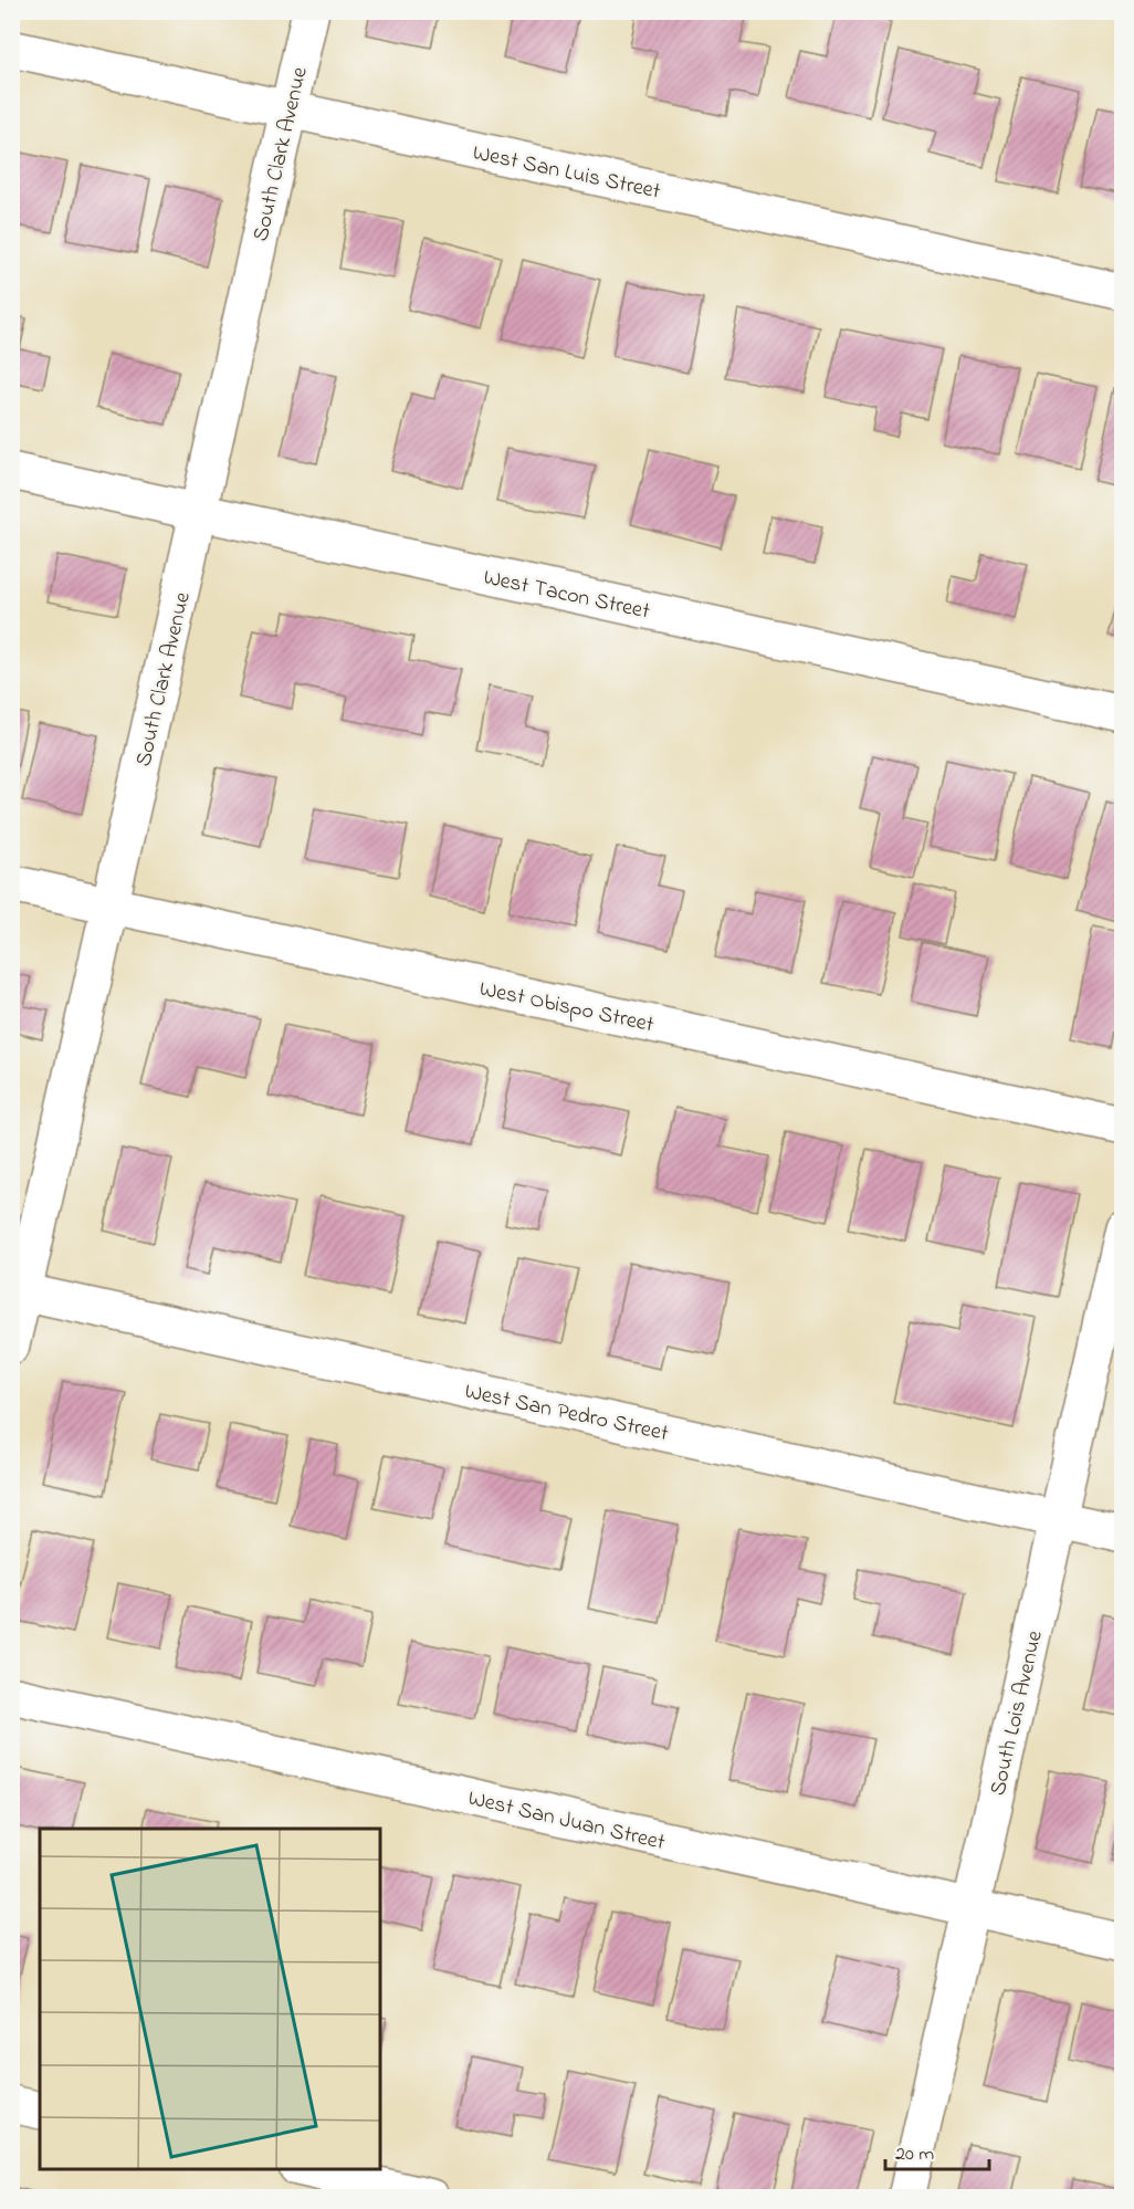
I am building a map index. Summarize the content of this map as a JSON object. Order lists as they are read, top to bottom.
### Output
{
  "streets": {
    "street": [
      "South Clark Avenue",
      "West San Luis Street",
      "West Tacon Street",
      "West Obispo Street",
      "West San Pedro Street",
      "South Lois Avenue",
      "West San Juan Street"
    ]
  },
  "crossings": [
    ["South Clark Avenue", "West San Luis Street"],
    ["South Clark Avenue", "West Tacon Street"],
    ["South Clark Avenue", "West Obispo Street"],
    ["South Clark Avenue", "West San Pedro Street"],
    ["West San Pedro Street", "South Lois Avenue"],
    ["South Lois Avenue", "West San Juan Street"]
  ],
  "scale_bar": "20 m"
}
